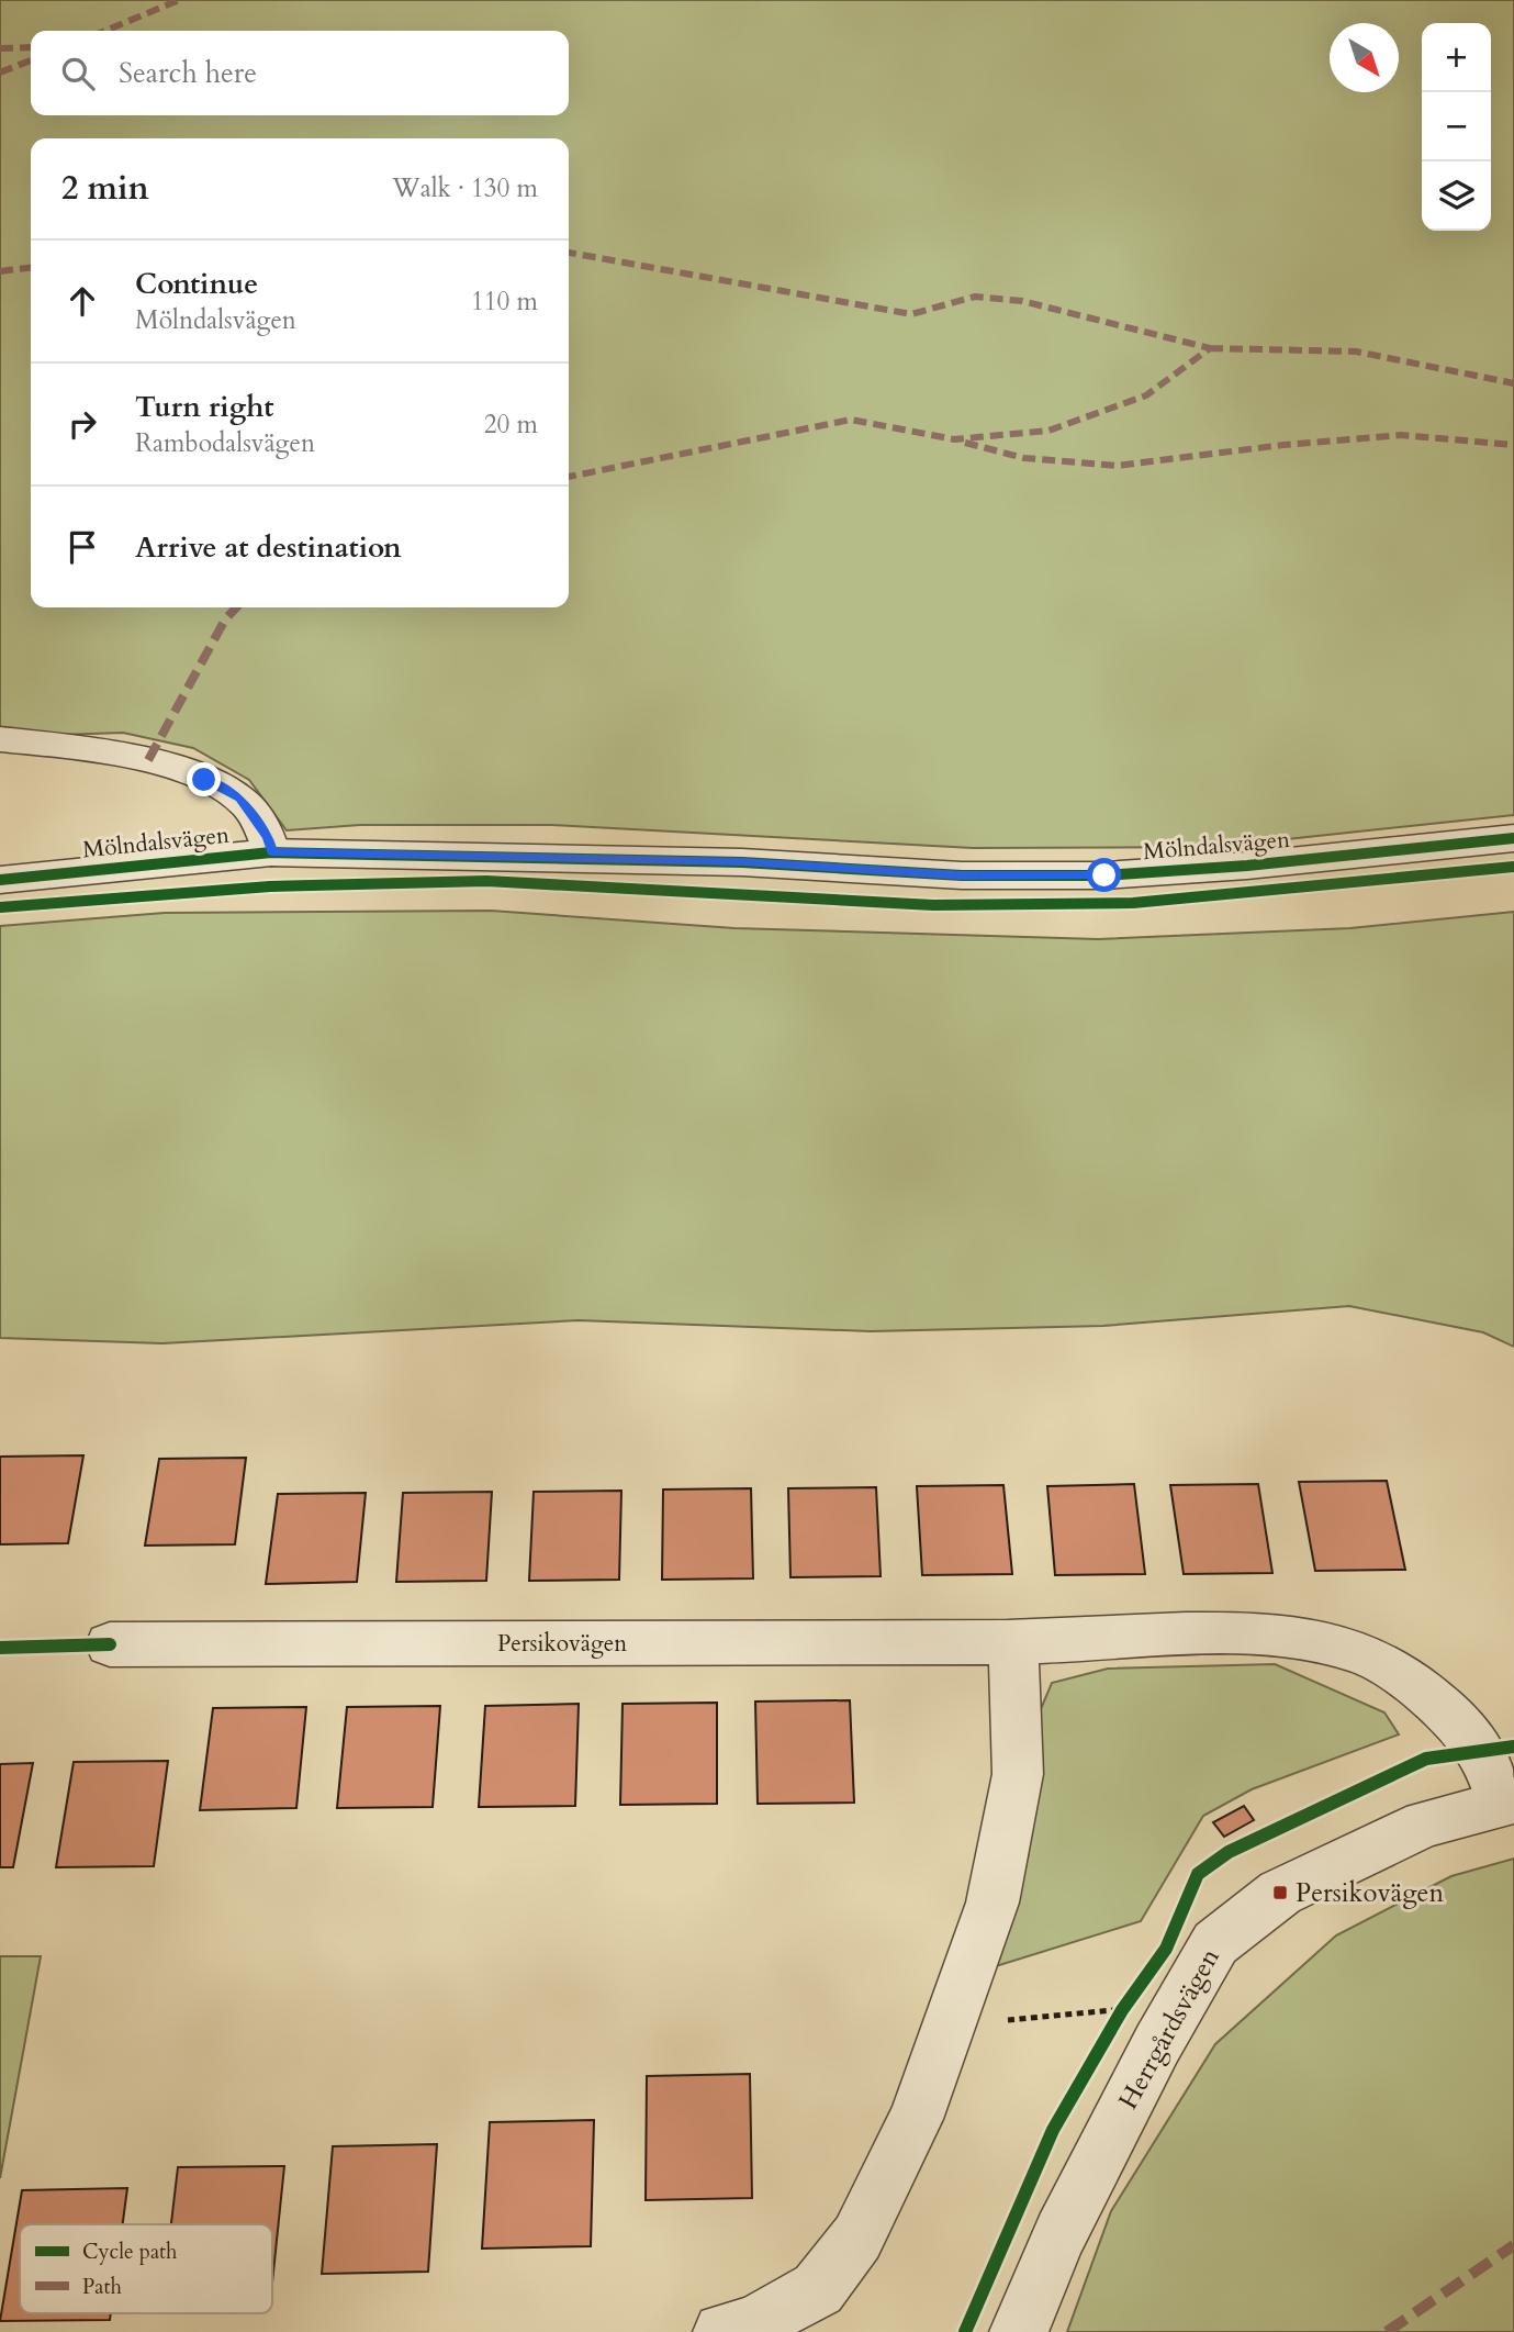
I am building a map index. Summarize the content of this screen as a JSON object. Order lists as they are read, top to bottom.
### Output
{
  "streets": {
    "street": ["Mölndalsvägen", "Persikovägen", "Herrgårdsvägen"]
  },
  "crossings": [
    ["Persikovägen", "Herrgårdsvägen"]
  ],
  "places": {
    "transit": ["Persikovägen"]
  },
  "legend": ["Cycle path", "Path"],
  "north": "bottom right",
  "page": {
    "map_buttons": ["+", "−"],
    "search": "Search here",
    "heading": ["2 min", "Walk · 130 m"],
    "list": [
      ["Continue", "Mölndalsvägen", "110 m"],
      ["Turn right", "Rambodalsvägen", "20 m"],
      "Arrive at destination"
    ]
  }
}
